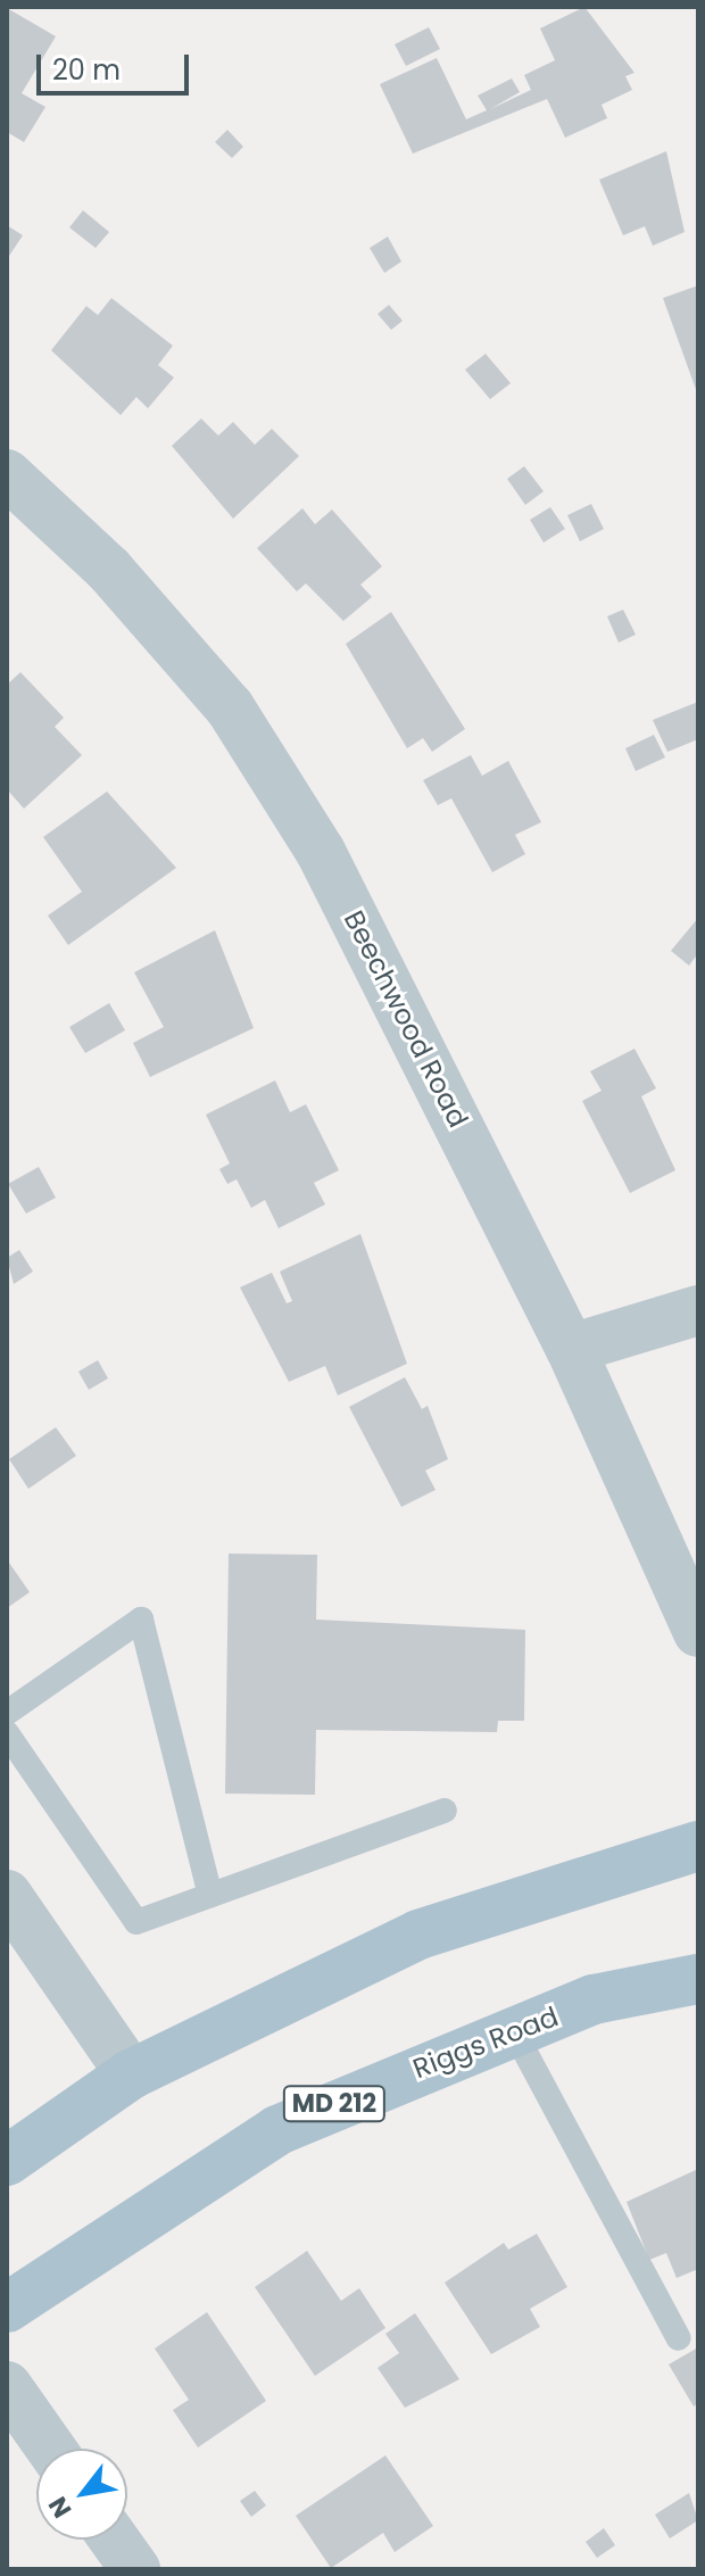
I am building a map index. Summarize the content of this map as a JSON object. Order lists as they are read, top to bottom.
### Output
{
  "streets": {
    "main road": ["Riggs Road", "MD 212"],
    "street": ["Beechwood Road"]
  },
  "scale_bar": "20 m",
  "north": "bottom left"
}
